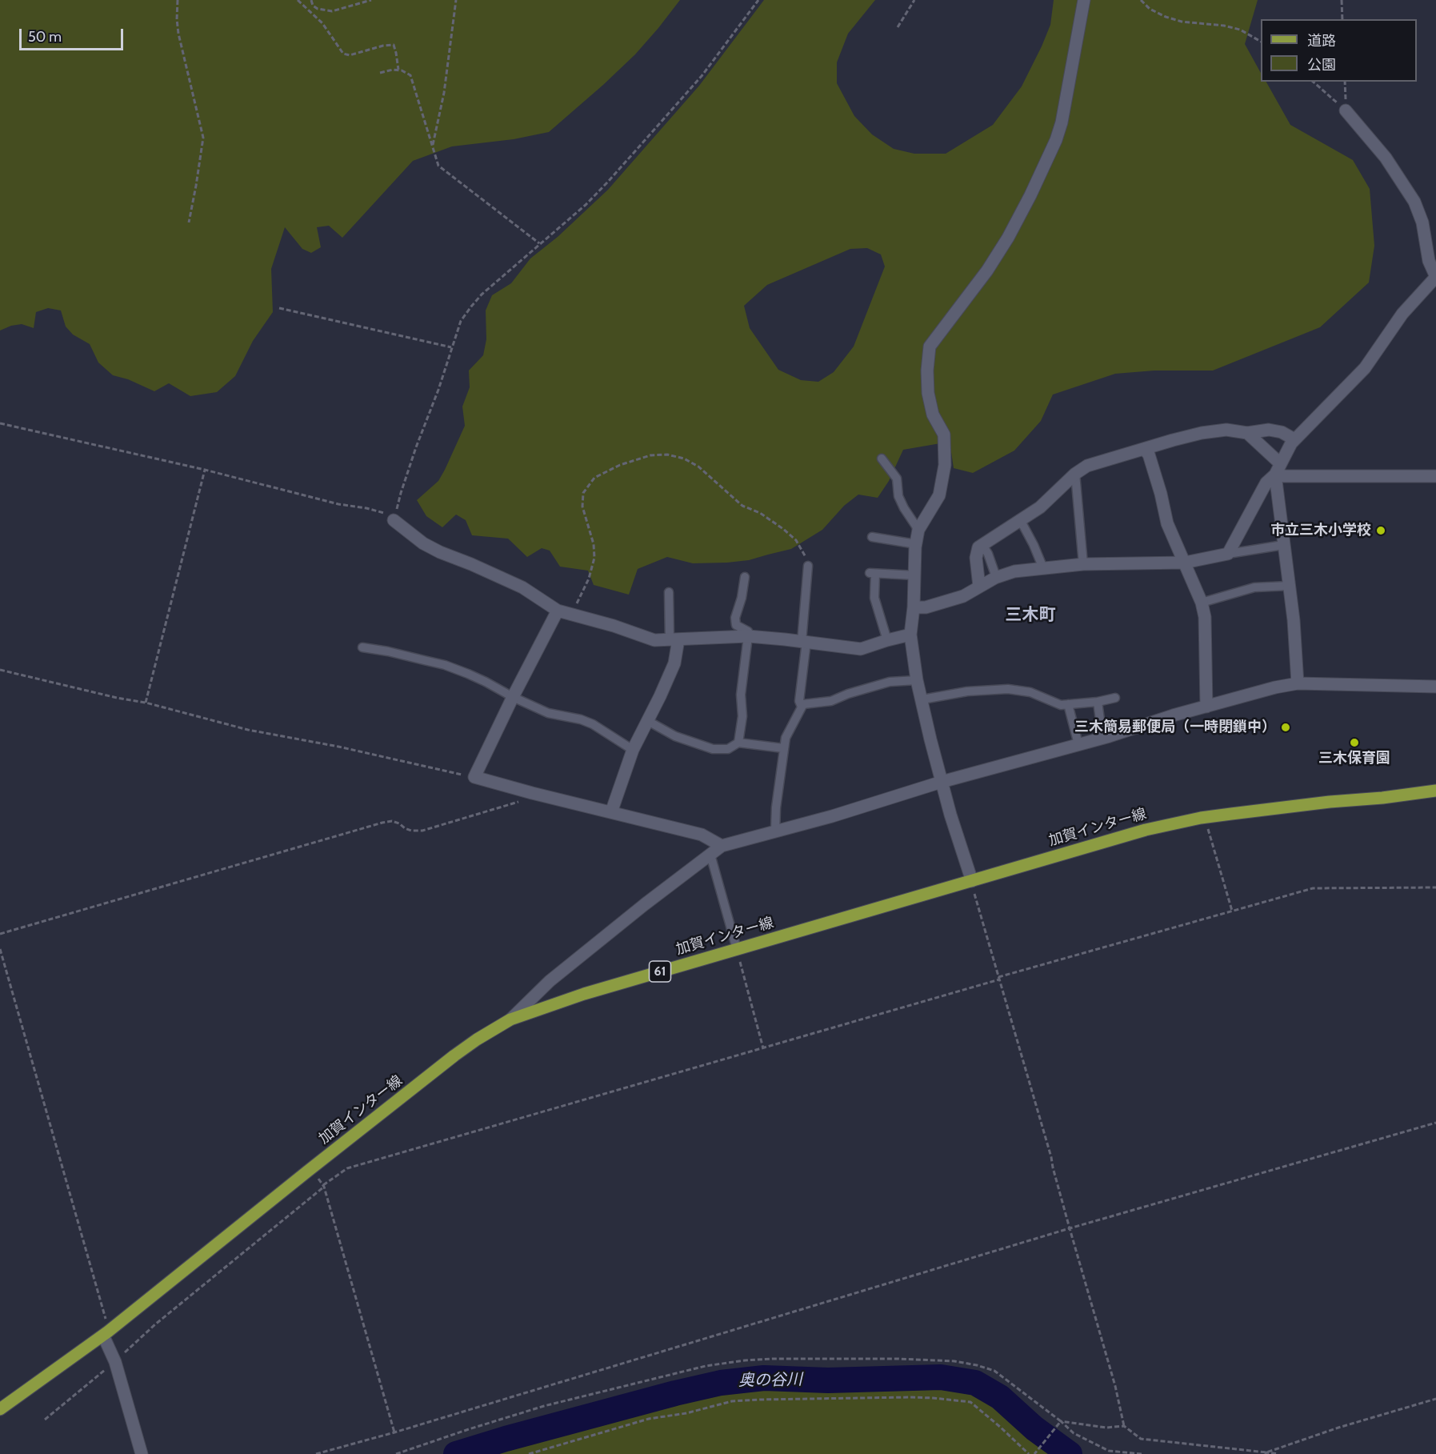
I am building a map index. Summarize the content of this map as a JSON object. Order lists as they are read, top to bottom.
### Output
{
  "streets": {
    "main road": ["加賀インター線", "61"]
  },
  "districts": ["三木町"],
  "water": ["奥の谷川"],
  "places": ["市立三木小学校", "三木簡易郵便局（一時閉鎖中）", "三木保育園"],
  "legend": ["道路", "公園"],
  "scale_bar": "50 m"
}
